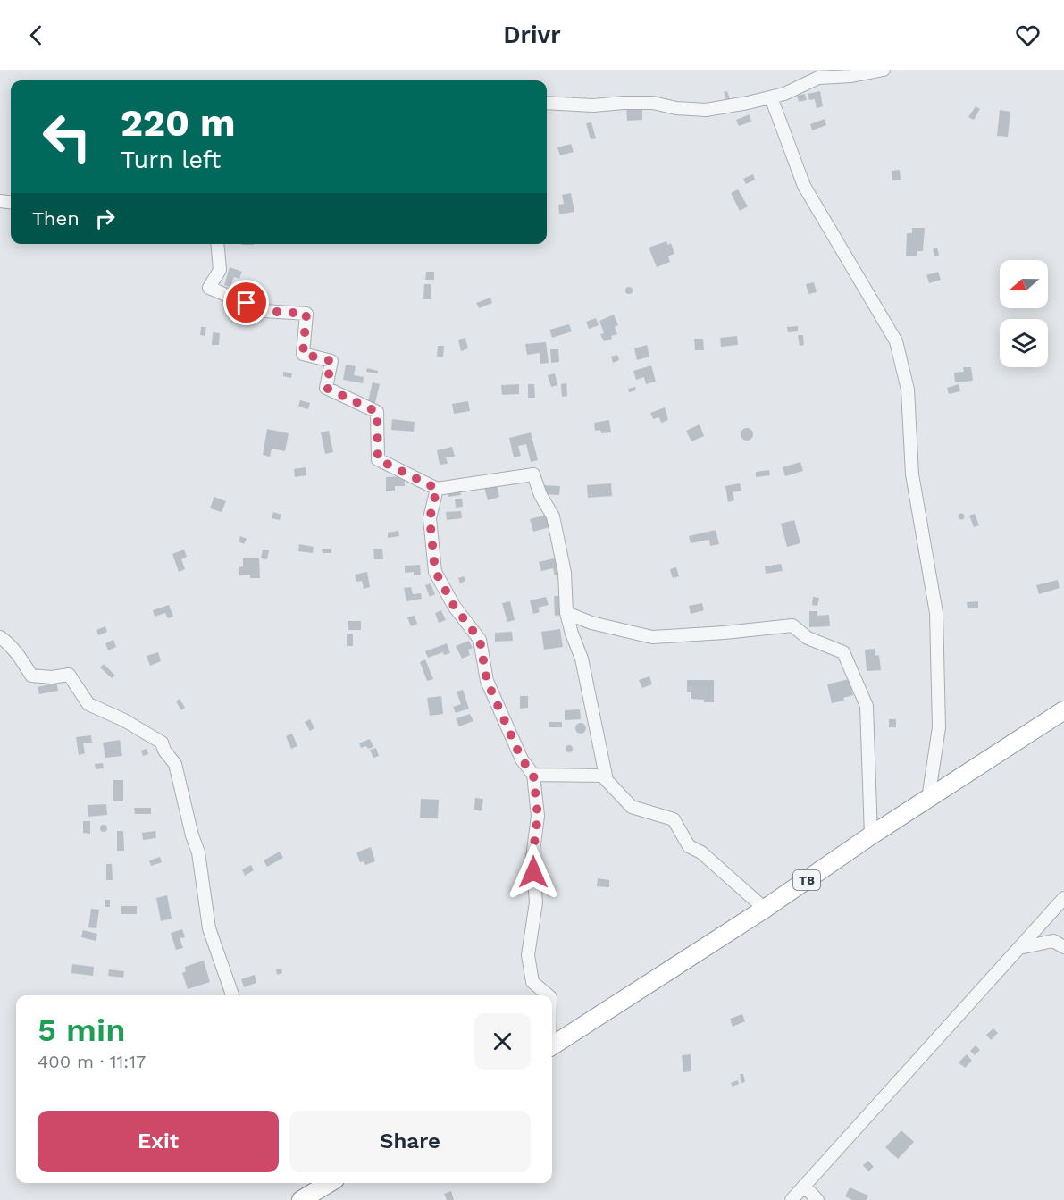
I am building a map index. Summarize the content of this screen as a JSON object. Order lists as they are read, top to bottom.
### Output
{
  "streets": {
    "highway": ["T8"]
  },
  "north": "left",
  "page": {
    "header": "Drivr",
    "turn": ["220 m", "Turn left"],
    "then": "Then",
    "heading": ["5 min", "400 m · 11:17"],
    "buttons": ["Exit", "Share"]
  }
}
